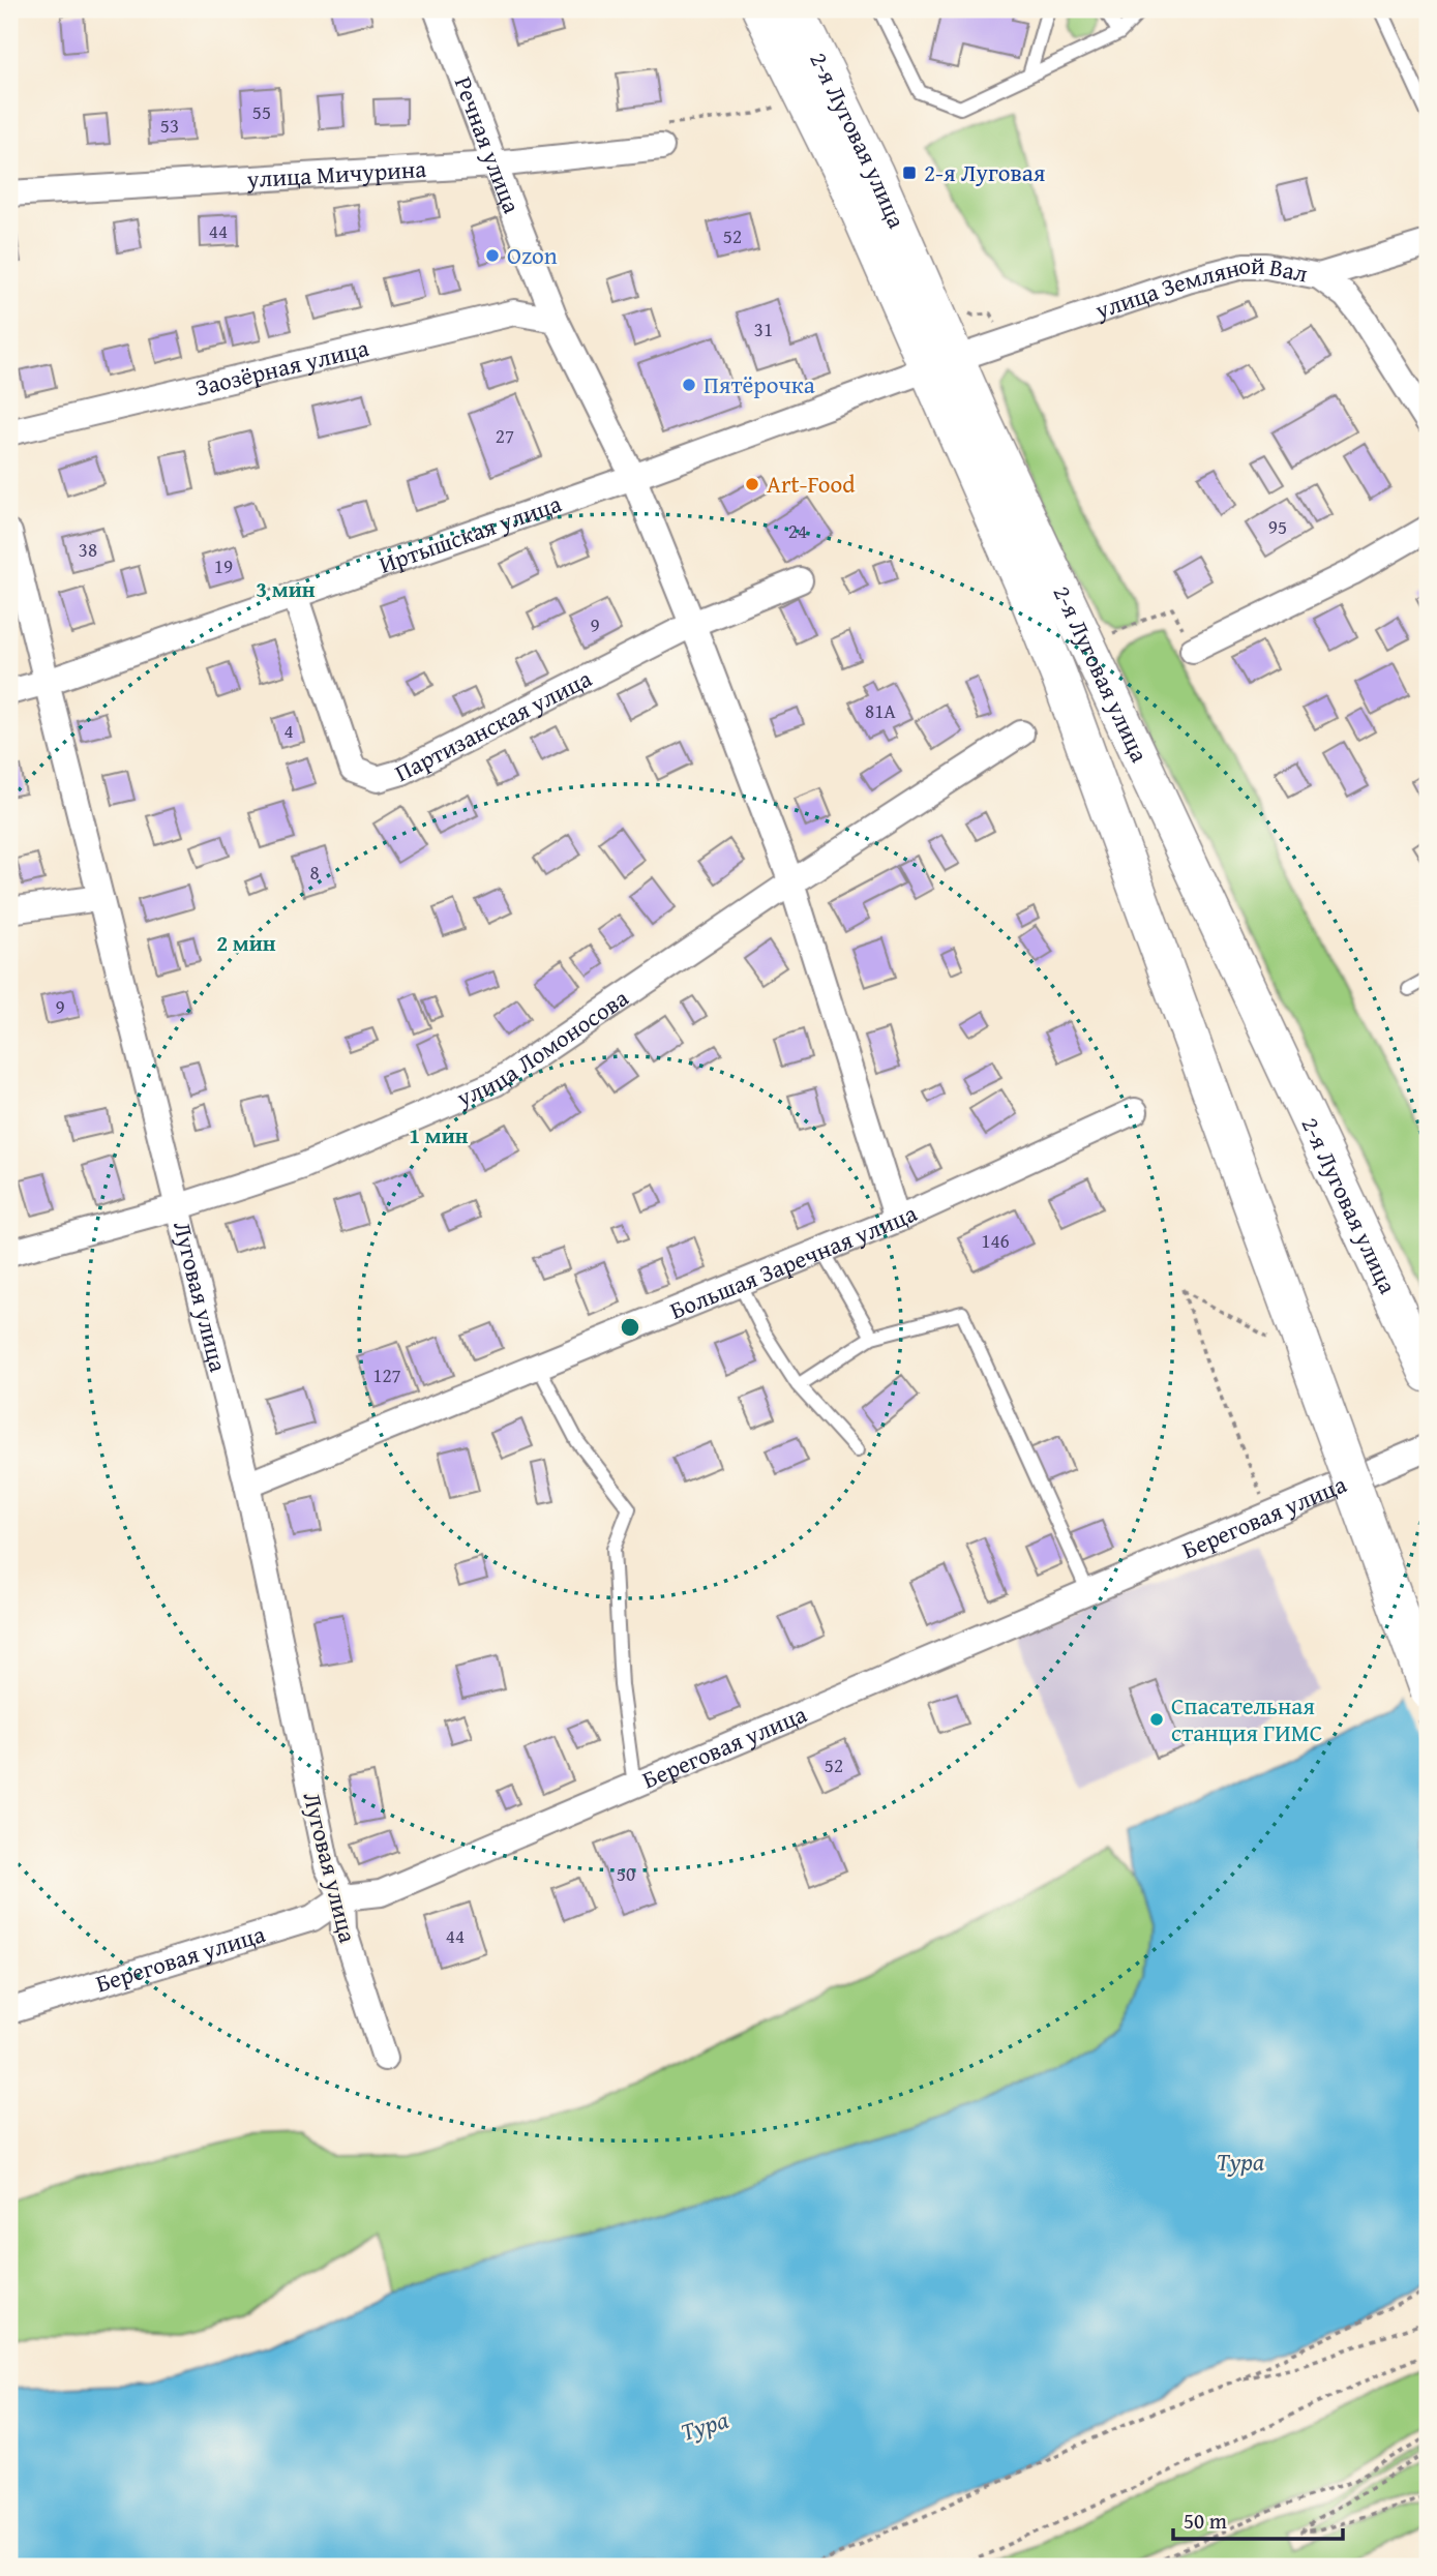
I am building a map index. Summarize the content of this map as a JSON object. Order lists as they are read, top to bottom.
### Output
{
  "streets": {
    "main road": ["2-я Луговая улица"],
    "street": [
      "Речная улица",
      "улица Мичурина",
      "улица Земляной Вал",
      "Заозёрная улица",
      "Иртышская улица",
      "Партизанская улица",
      "улица Ломоносова",
      "Большая Заречная улица",
      "Луговая улица",
      "Береговая улица"
    ]
  },
  "crossings": [
    ["2-я Луговая улица", "улица Земляной Вал"],
    ["2-я Луговая улица", "Иртышская улица"],
    ["Речная улица", "улица Мичурина"],
    ["Речная улица", "Заозёрная улица"],
    ["Речная улица", "Иртышская улица"],
    ["Речная улица", "Партизанская улица"],
    ["Речная улица", "улица Ломоносова"],
    ["Речная улица", "Большая Заречная улица"],
    ["улица Земляной Вал", "Иртышская улица"],
    ["Иртышская улица", "Партизанская улица"],
    ["Иртышская улица", "Луговая улица"],
    ["улица Ломоносова", "Луговая улица"],
    ["Большая Заречная улица", "Луговая улица"],
    ["Луговая улица", "Береговая улица"]
  ],
  "water": ["Тура"],
  "places": {
    "transit": ["2-я Луговая"],
    "other": [
      "Ozon",
      "Пятёрочка",
      "Art-Food",
      "Спасательная станция ГИМС"
    ]
  },
  "house_numbers": [
    "55",
    "53",
    "44",
    "52",
    "31",
    "27",
    "95",
    "24",
    "38",
    "19",
    "9",
    "81А",
    "4",
    "8",
    "9",
    "146",
    "127",
    "52",
    "50",
    "44"
  ],
  "scale_bar": "50 m",
  "rings": ["3 мин", "2 мин", "1 мин"]
}
